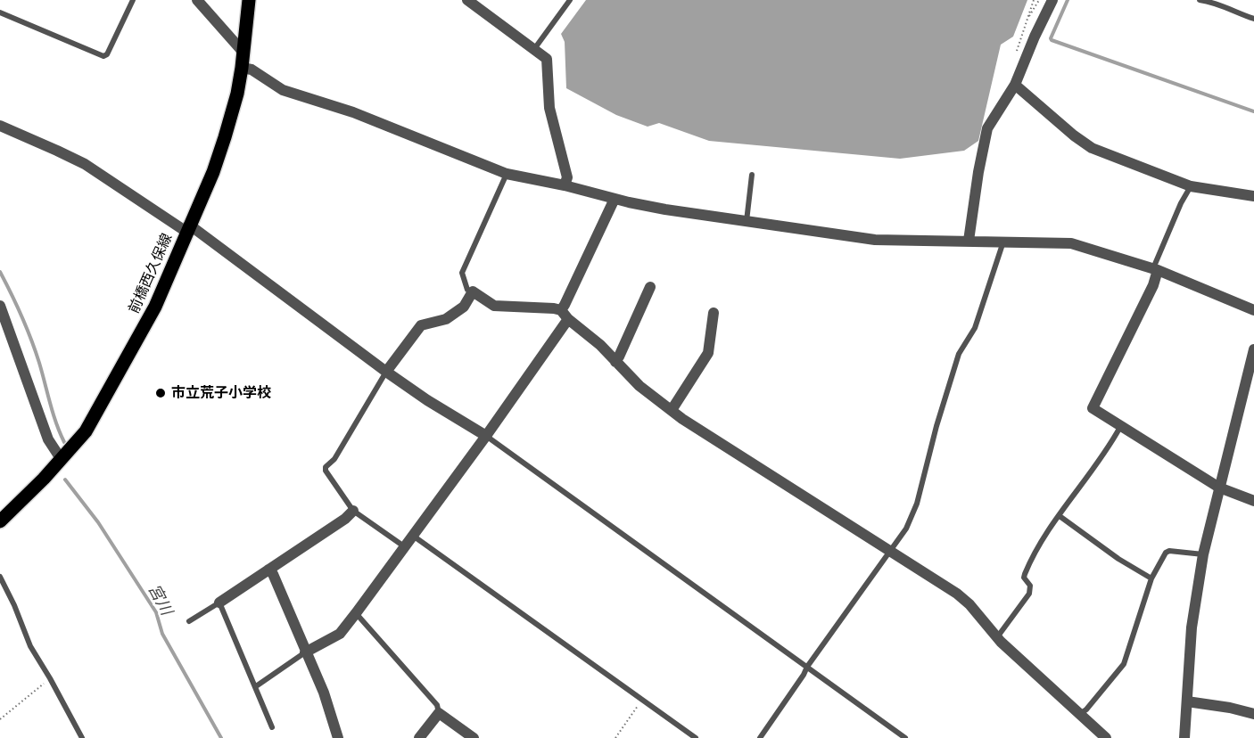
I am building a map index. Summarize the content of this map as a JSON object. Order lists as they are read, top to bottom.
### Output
{
  "streets": {
    "main road": ["前橋西久保線"]
  },
  "water": ["宮川"],
  "places": ["市立荒子小学校"]
}
